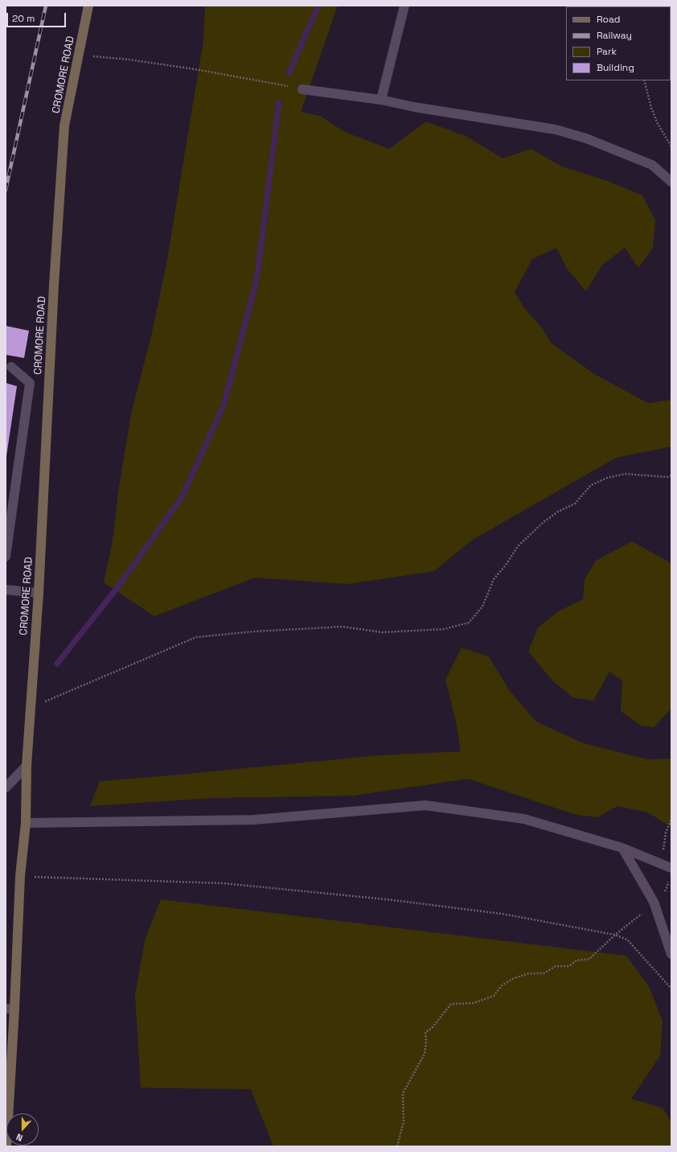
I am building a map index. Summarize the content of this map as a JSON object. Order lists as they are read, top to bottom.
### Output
{
  "streets": {
    "main road": ["CROMORE ROAD"]
  },
  "legend": [
    "Road",
    "Railway",
    "Park",
    "Building"
  ],
  "scale_bar": "20 m",
  "north": "bottom"
}
